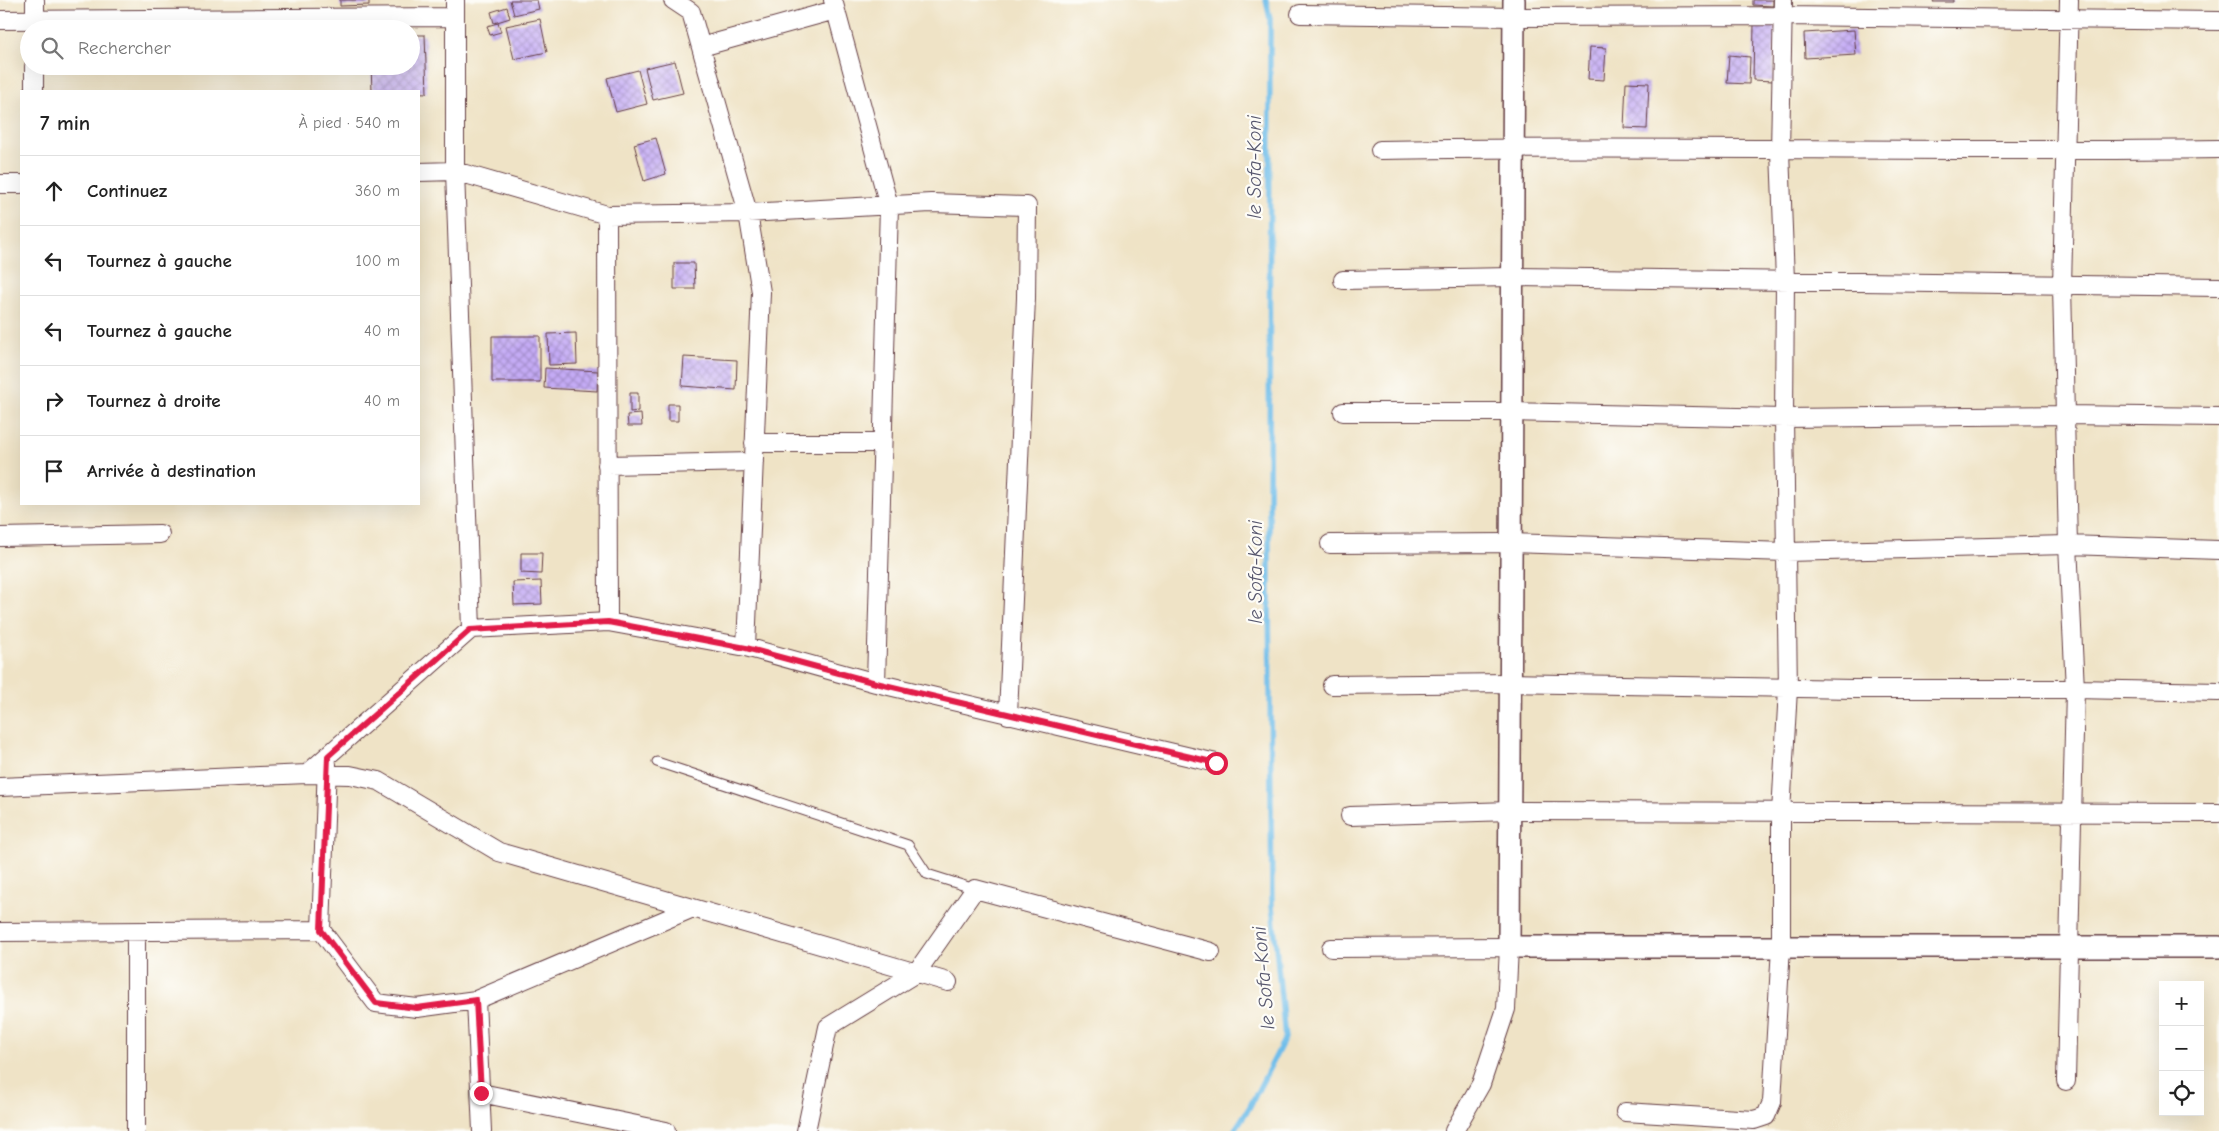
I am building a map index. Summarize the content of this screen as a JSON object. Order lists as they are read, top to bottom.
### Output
{
  "water": ["le Sofa-Koni"],
  "page": {
    "search": "Rechercher",
    "heading": ["7 min", "À pied · 540 m"],
    "list": [
      ["Continuez", "360 m"],
      ["Tournez à gauche", "100 m"],
      ["Tournez à gauche", "40 m"],
      ["Tournez à droite", "40 m"],
      "Arrivée à destination"
    ],
    "map_buttons": ["+", "−"]
  }
}
